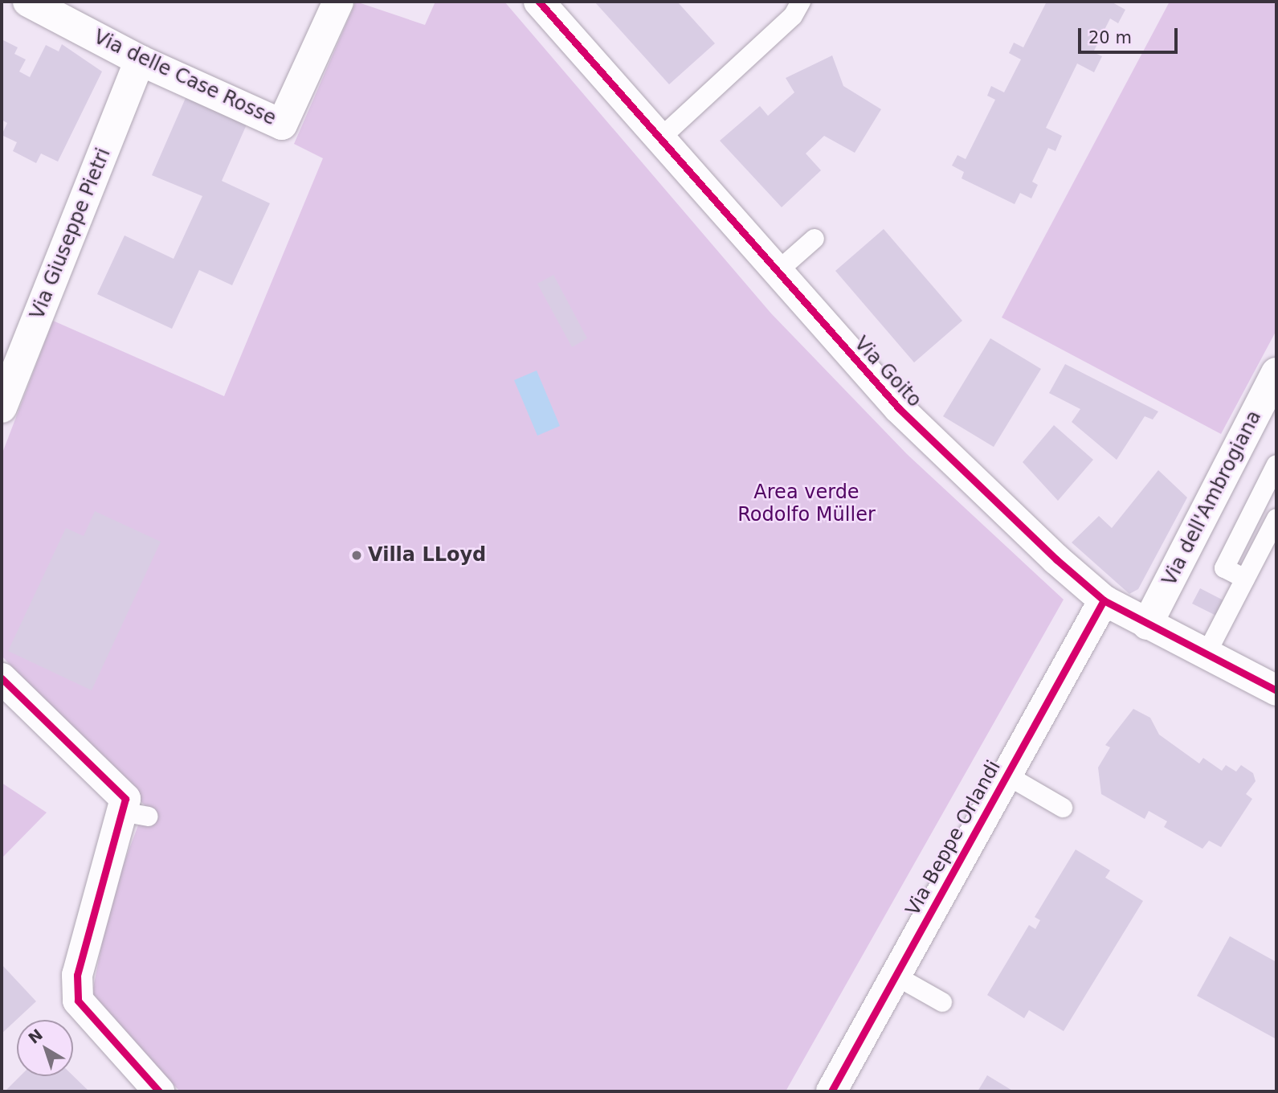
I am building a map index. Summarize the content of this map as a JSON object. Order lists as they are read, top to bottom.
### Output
{
  "streets": {
    "street": [
      "Via delle Case Rosse",
      "Via Giuseppe Pietri",
      "Via Goito",
      "Via dell'Ambrogiana",
      "Via Beppe Orlandi"
    ]
  },
  "crossings": [
    ["Via delle Case Rosse", "Via Giuseppe Pietri"],
    ["Via Goito", "Via dell'Ambrogiana"],
    ["Via Goito", "Via Beppe Orlandi"]
  ],
  "parks": ["Area verde Rodolfo Müller"],
  "places": ["Villa LLoyd"],
  "scale_bar": "20 m",
  "north": "top left"
}
